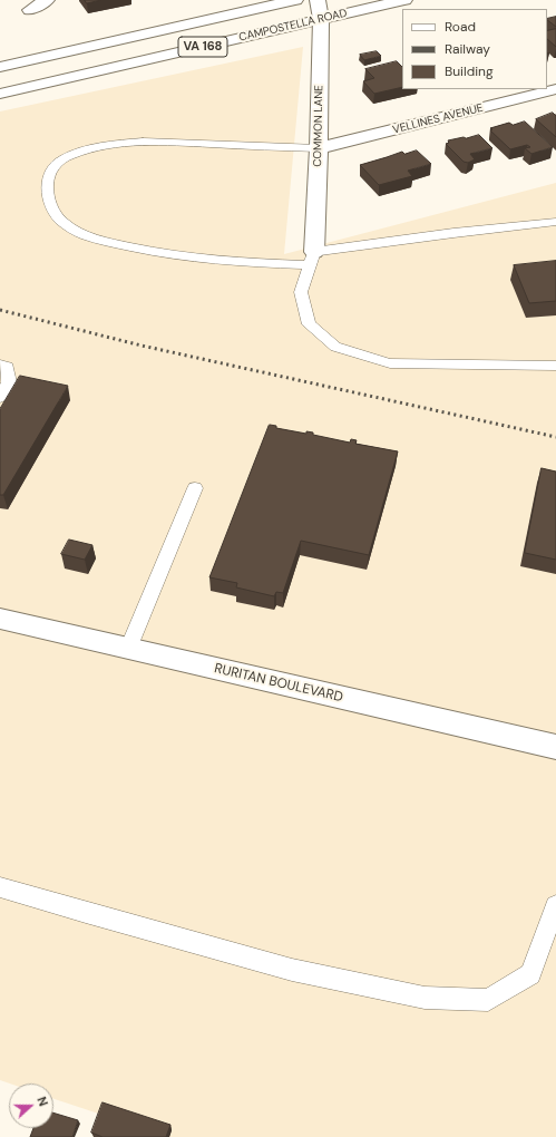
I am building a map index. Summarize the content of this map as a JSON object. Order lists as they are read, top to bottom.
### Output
{
  "streets": {
    "street": [
      "CAMPOSTELLA ROAD",
      "VA 168",
      "VELLINES AVENUE",
      "COMMON LANE",
      "RURITAN BOULEVARD"
    ]
  },
  "crossings": [
    ["CAMPOSTELLA ROAD", "COMMON LANE"],
    ["VELLINES AVENUE", "COMMON LANE"]
  ],
  "legend": ["Road", "Railway", "Building"],
  "north": "right"
}
